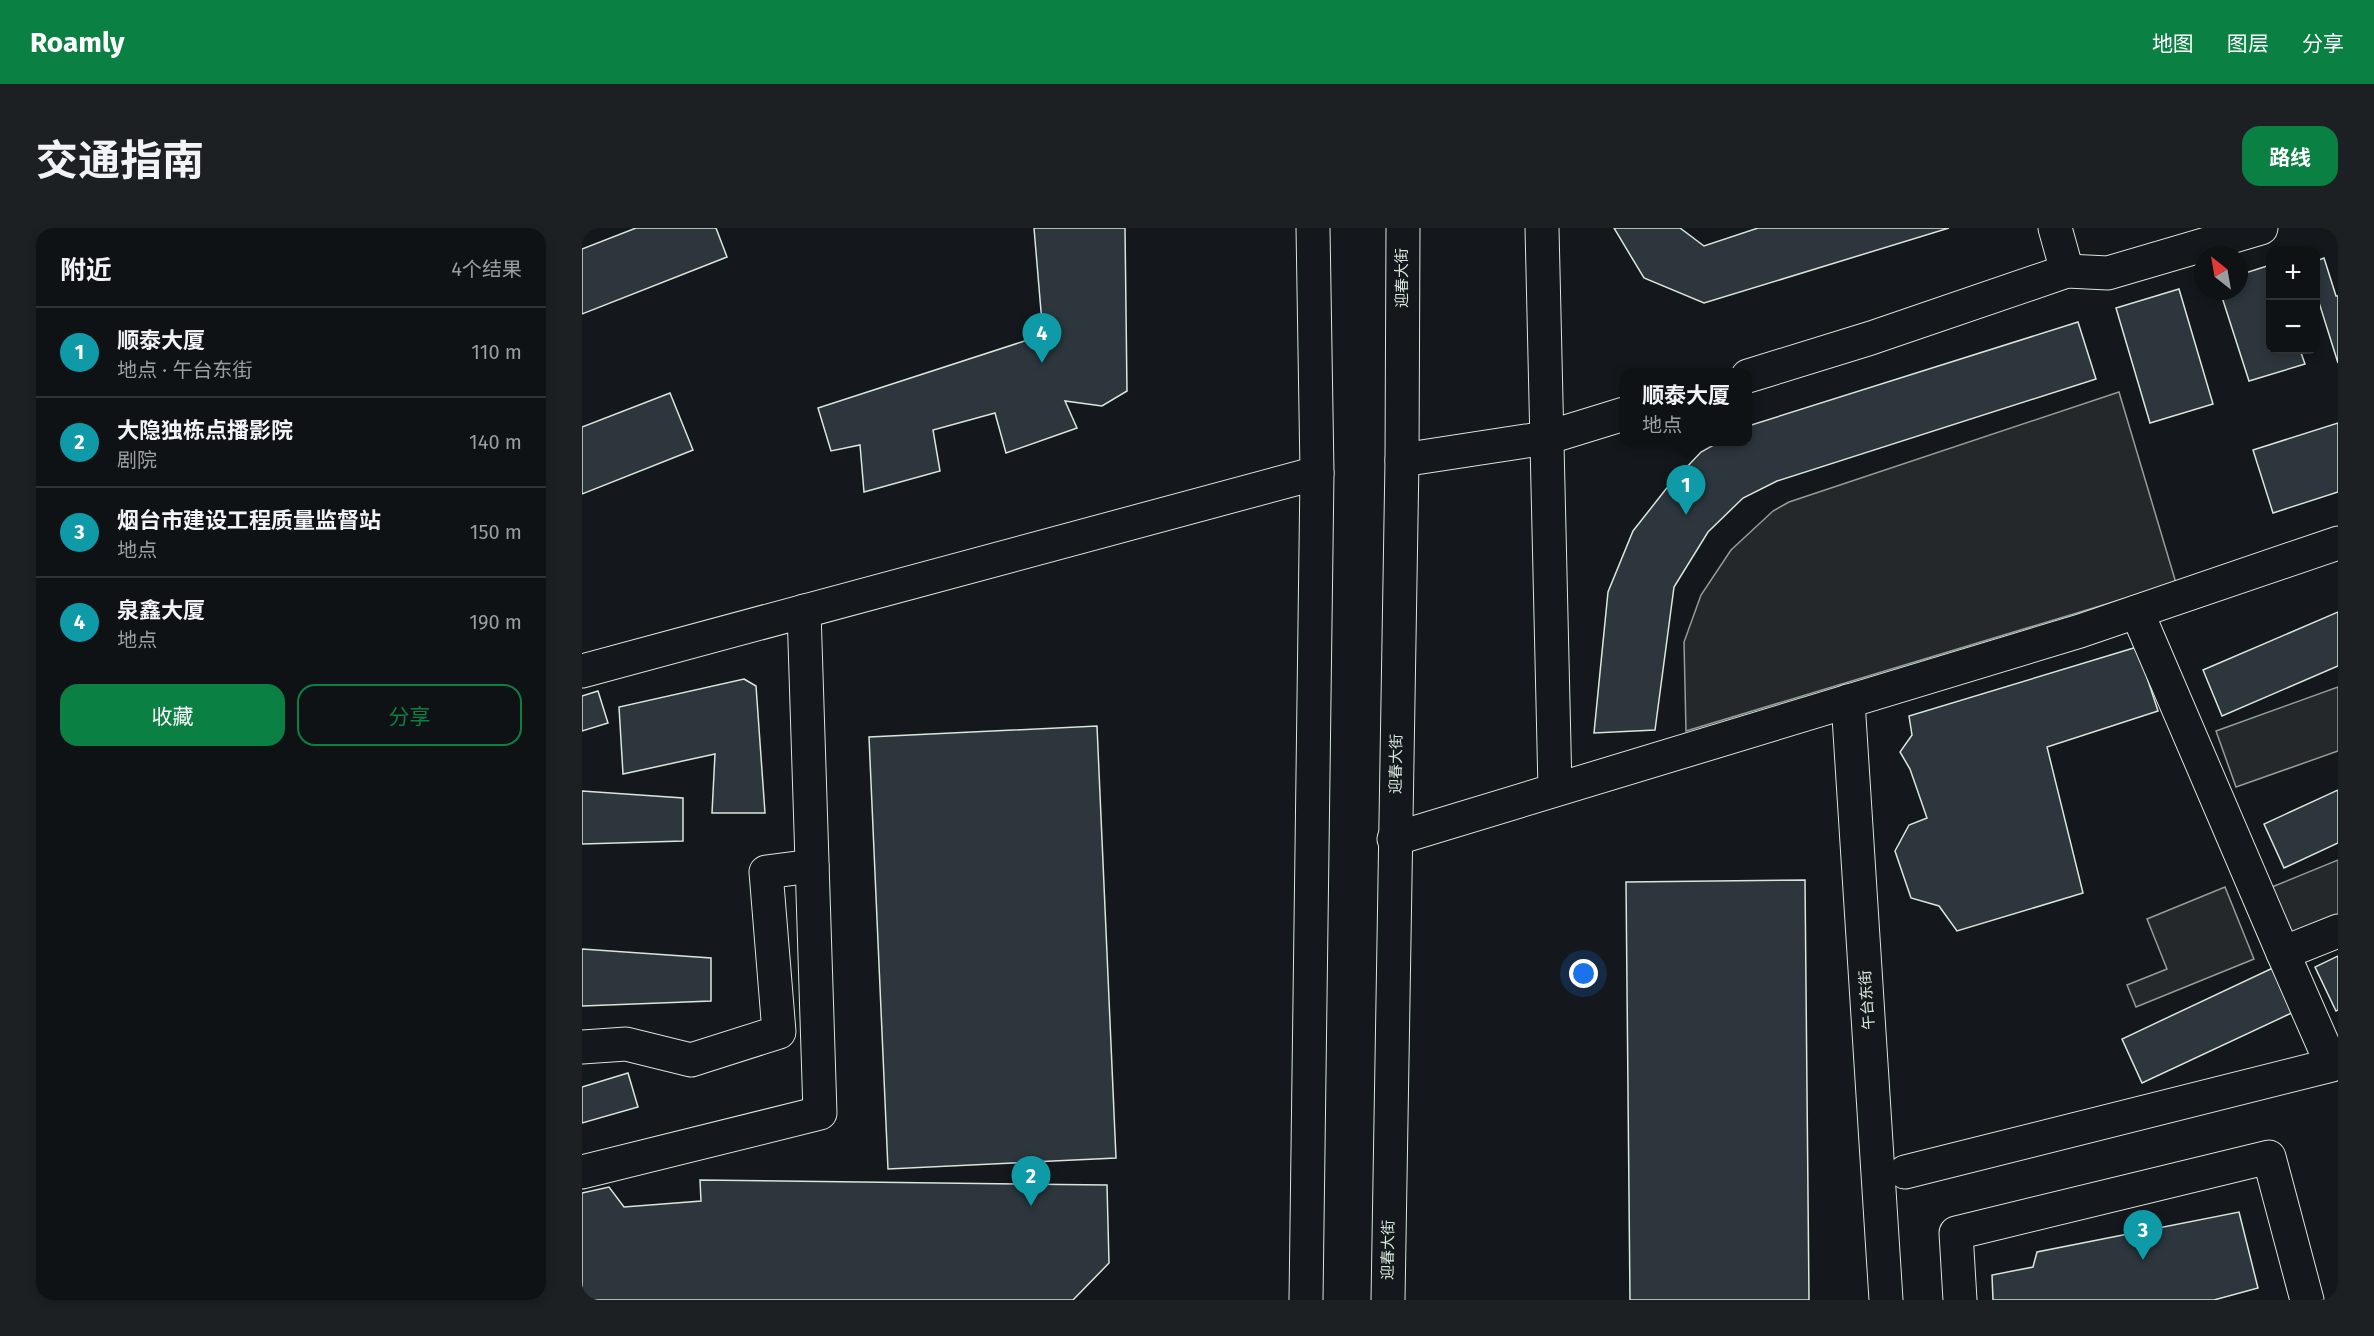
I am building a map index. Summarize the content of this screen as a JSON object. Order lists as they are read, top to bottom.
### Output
{
  "streets": {
    "street": ["迎春大街", "午台东街"]
  },
  "north": "top left",
  "page": {
    "header": "Roamly",
    "nav": ["地图", "图层", "分享"],
    "title": "交通指南",
    "buttons": [
      "路线",
      ["收藏", "分享"]
    ],
    "heading": ["附近", "4个结果"],
    "map_buttons": ["+", "−"],
    "list": [
      {
        "mark": "1",
        "name": "顺泰大厦",
        "note": "地点 · 午台东街",
        "value": "110 m"
      },
      {
        "mark": "2",
        "name": "大隐独栋点播影院",
        "note": "剧院",
        "value": "140 m"
      },
      {
        "mark": "3",
        "name": "烟台市建设工程质量监督站",
        "note": "地点",
        "value": "150 m"
      },
      {
        "mark": "4",
        "name": "泉鑫大厦",
        "note": "地点",
        "value": "190 m"
      }
    ],
    "pins": [
      "4",
      "1",
      "2",
      "3"
    ],
    "popup": ["顺泰大厦", "地点"]
  }
}
